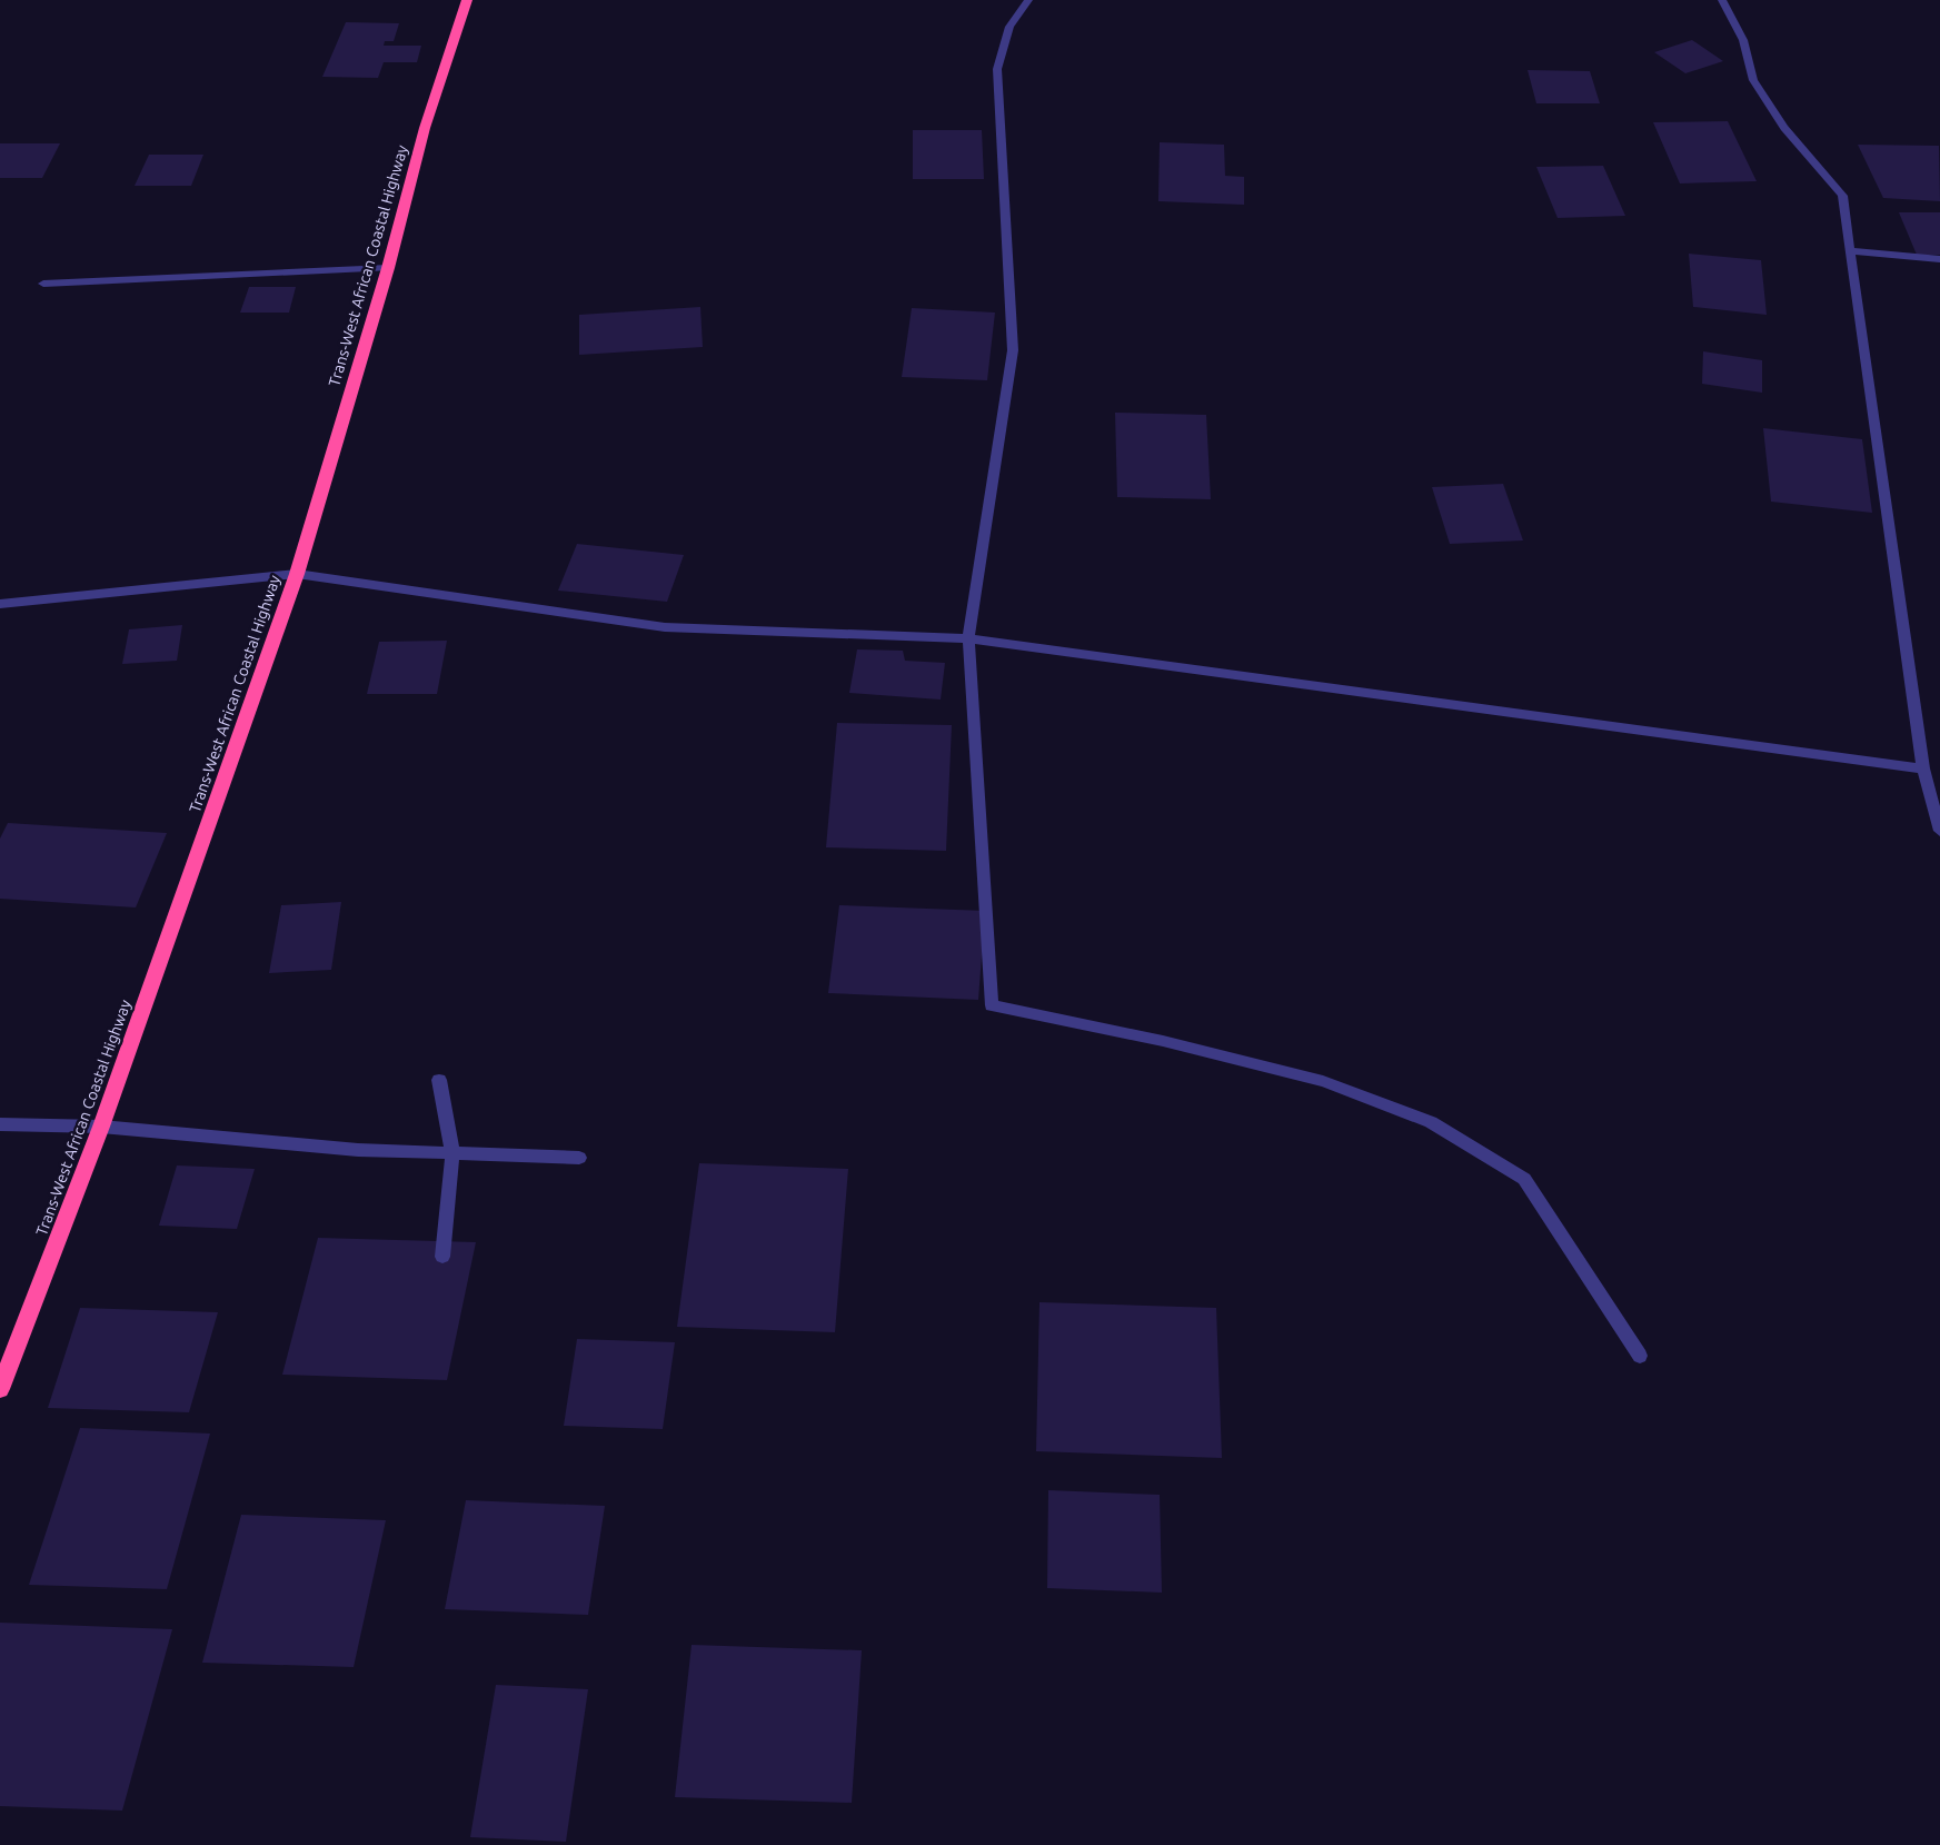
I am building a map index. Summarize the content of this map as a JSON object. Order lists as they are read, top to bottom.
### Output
{
  "streets": {
    "highway": ["Trans-West African Coastal Highway"]
  }
}
